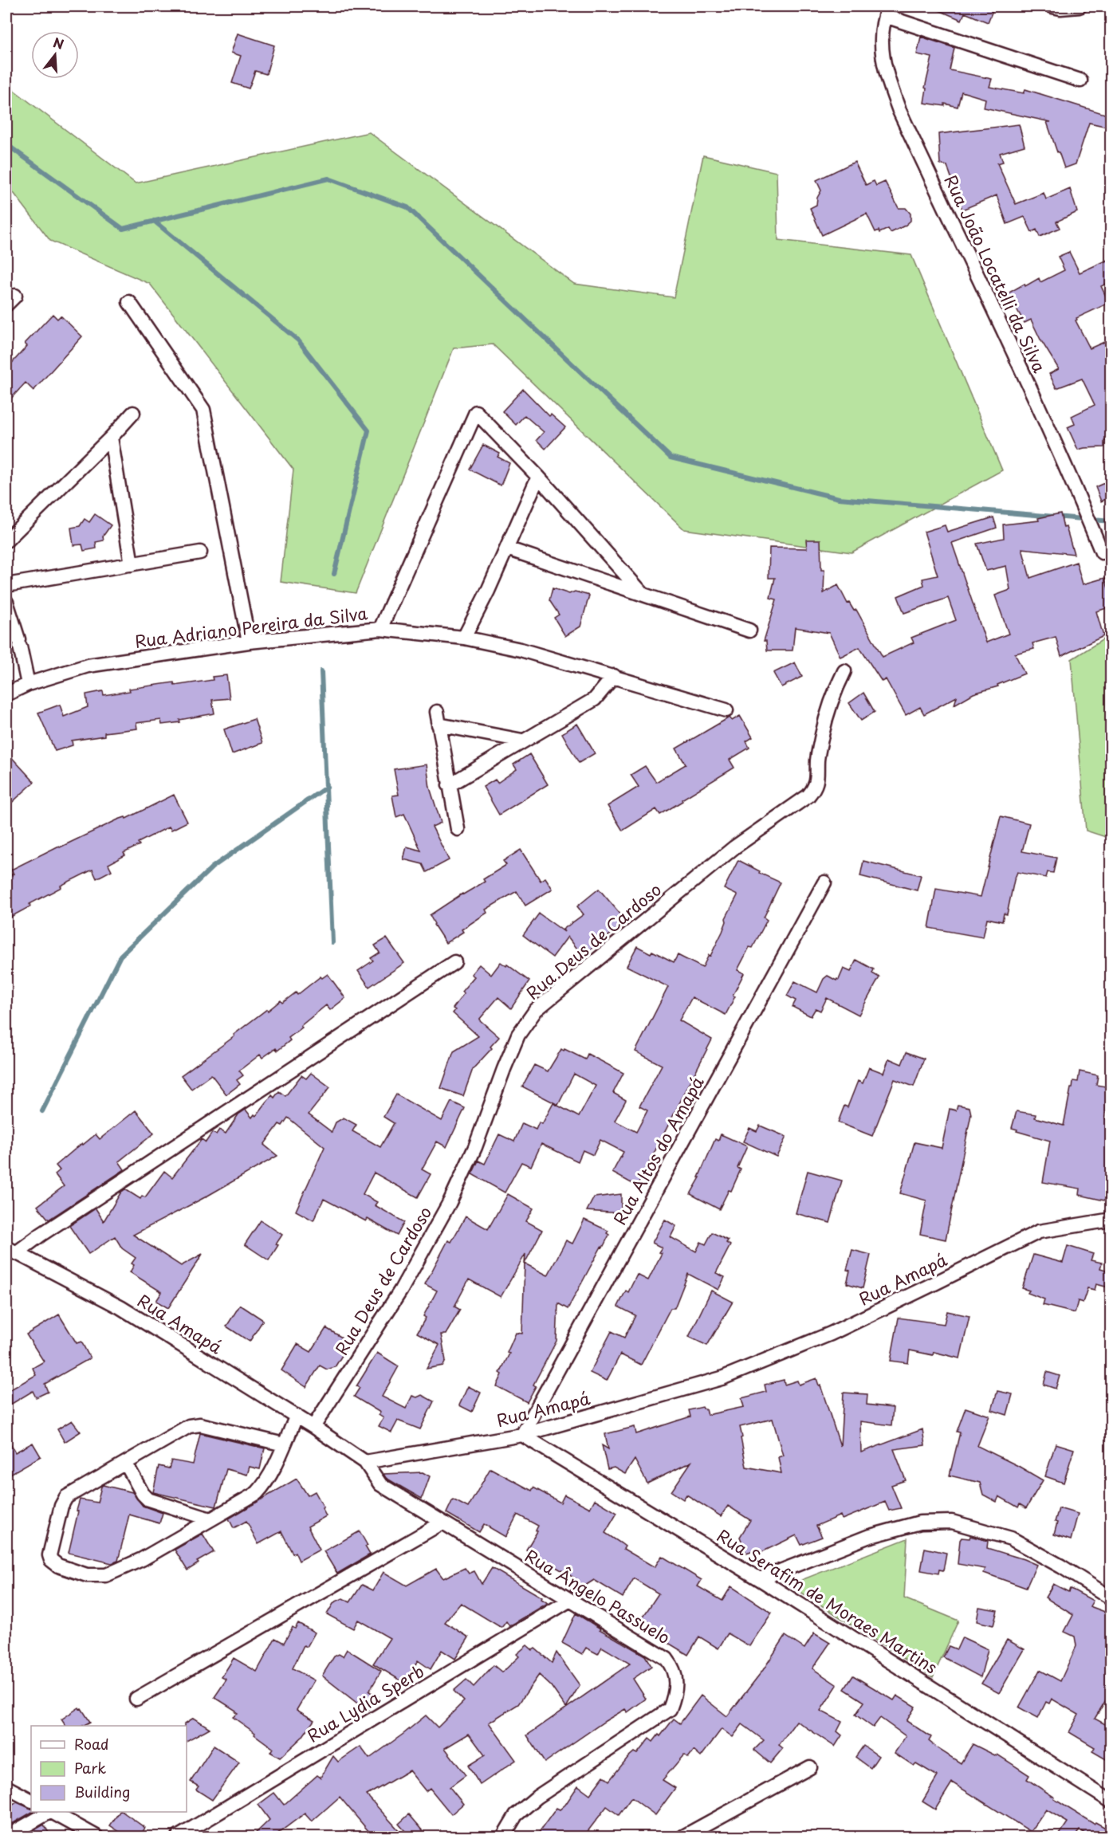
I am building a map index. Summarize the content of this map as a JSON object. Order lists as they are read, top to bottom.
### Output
{
  "streets": {
    "street": [
      "Rua João Locatelli da Silva",
      "Rua Adriano Pereira da Silva",
      "Rua Deus de Cardoso",
      "Rua Altos do Amapá",
      "Rua Amapá",
      "Rua Ângelo Passuelo",
      "Rua Serafim de Moraes Martins",
      "Rua Lydia Sperb"
    ]
  },
  "crossings": [
    ["Rua Deus de Cardoso", "Rua Amapá"],
    ["Rua Altos do Amapá", "Rua Amapá"],
    ["Rua Altos do Amapá", "Rua Serafim de Moraes Martins"],
    ["Rua Amapá", "Rua Ângelo Passuelo"],
    ["Rua Amapá", "Rua Serafim de Moraes Martins"],
    ["Rua Ângelo Passuelo", "Rua Lydia Sperb"]
  ],
  "legend": ["Road", "Park", "Building"],
  "north": "top"
}
